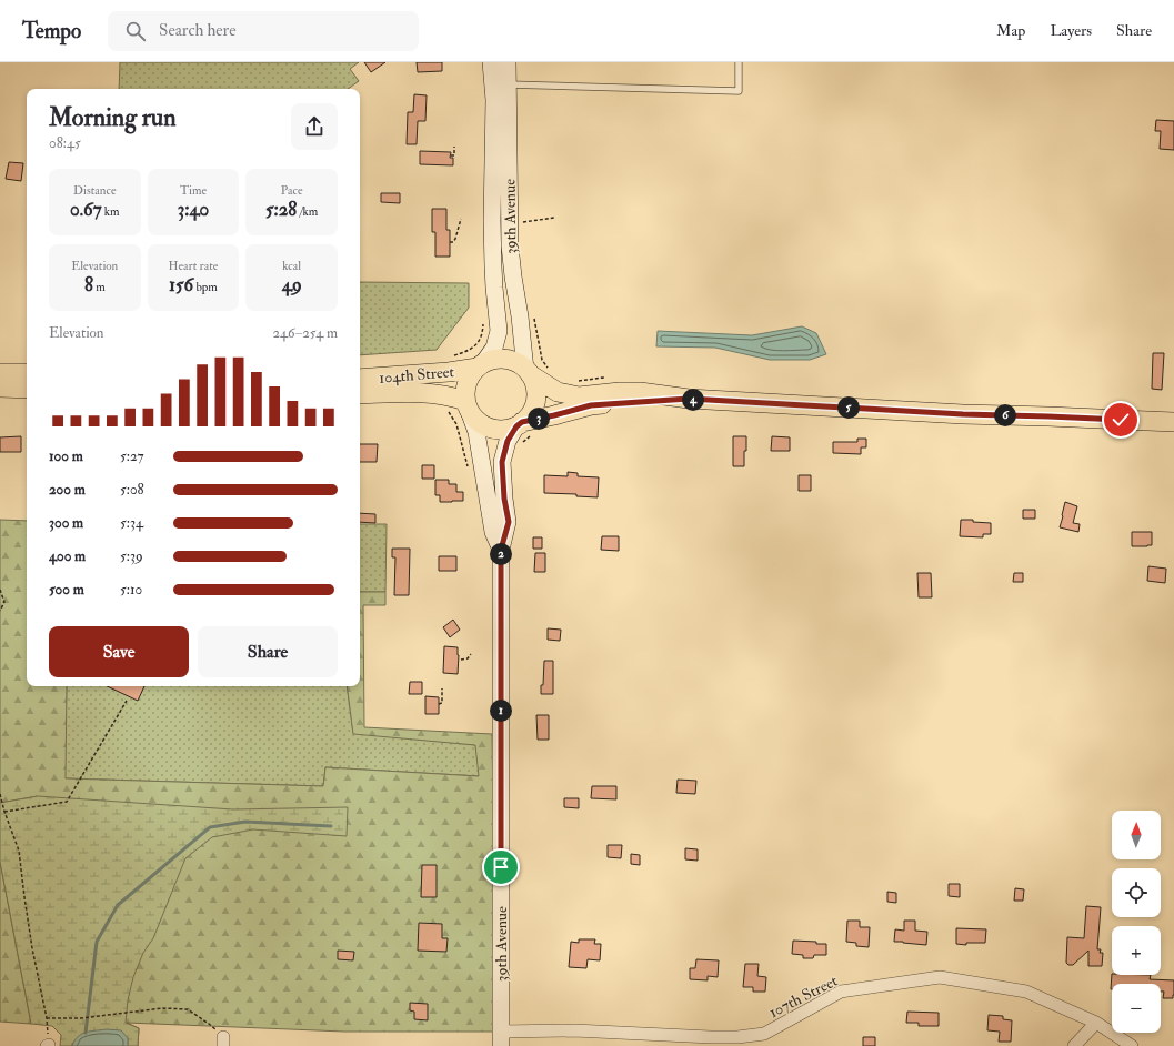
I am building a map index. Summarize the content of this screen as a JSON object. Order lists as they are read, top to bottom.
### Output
{
  "streets": {
    "main road": ["39th Avenue", "104th Street"],
    "street": ["107th Street"]
  },
  "crossings": [
    ["39th Avenue", "104th Street"],
    ["39th Avenue", "107th Street"]
  ],
  "north": "top",
  "page": {
    "header": "Tempo",
    "search": "Search here",
    "nav": ["Map", "Layers", "Share"],
    "heading": ["Morning run", "08:45"],
    "stats": [
      ["Distance", "0.67 km"],
      ["Time", "3:40"],
      ["Pace", "5:28 /km"],
      ["Elevation", "8 m"],
      ["Heart rate", "156 bpm"],
      ["kcal", "49"]
    ],
    "chart": ["Elevation", "246–254 m"],
    "pins": [
      "4",
      "5",
      "6",
      "3",
      "2",
      "1"
    ],
    "list": [
      {
        "name": "100 m",
        "note": "5:27"
      },
      {
        "name": "200 m",
        "note": "5:08"
      },
      {
        "name": "300 m",
        "note": "5:34"
      },
      {
        "name": "400 m",
        "note": "5:39"
      },
      {
        "name": "500 m",
        "note": "5:10"
      }
    ],
    "buttons": ["Save", "Share"],
    "map_buttons": ["+", "−"]
  }
}
